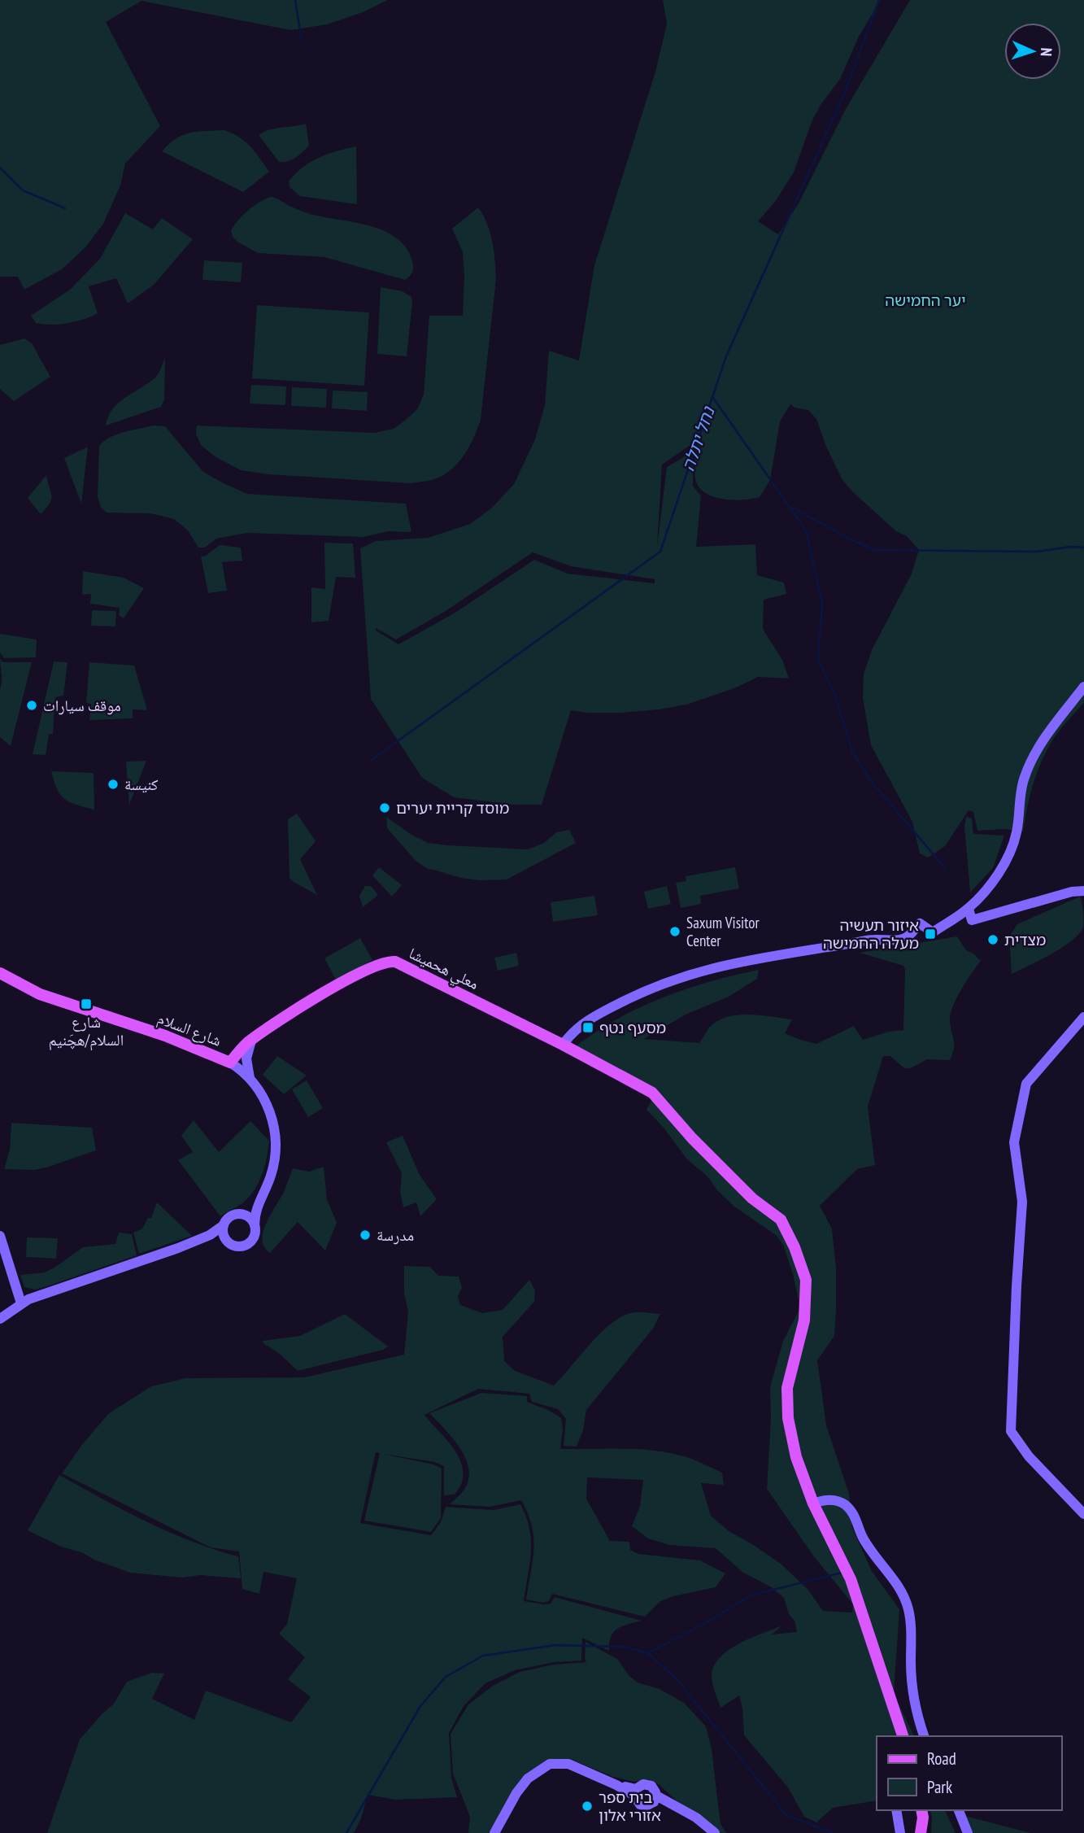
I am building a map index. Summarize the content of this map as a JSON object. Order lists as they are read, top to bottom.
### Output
{
  "streets": {
    "main road": ["معلي هحميشا", "شارع السلام"]
  },
  "crossings": [
    ["معلي هحميشا", "شارع السلام"]
  ],
  "water": ["נחל יתלה"],
  "parks": ["יער החמישה"],
  "places": {
    "other": [
      "موقف سيارات",
      "كنيسة",
      "מוסד קריית יערים",
      "Saxum Visitor Center",
      "מצדית",
      "مدرسة",
      "בית ספר אזורי אלון"
    ],
    "transit": ["איזור תעשיה מעלה החמישה", "شارع السلام/هچَنيم", "מסעף נטף"]
  },
  "legend": ["Road", "Park"],
  "north": "right"
}
